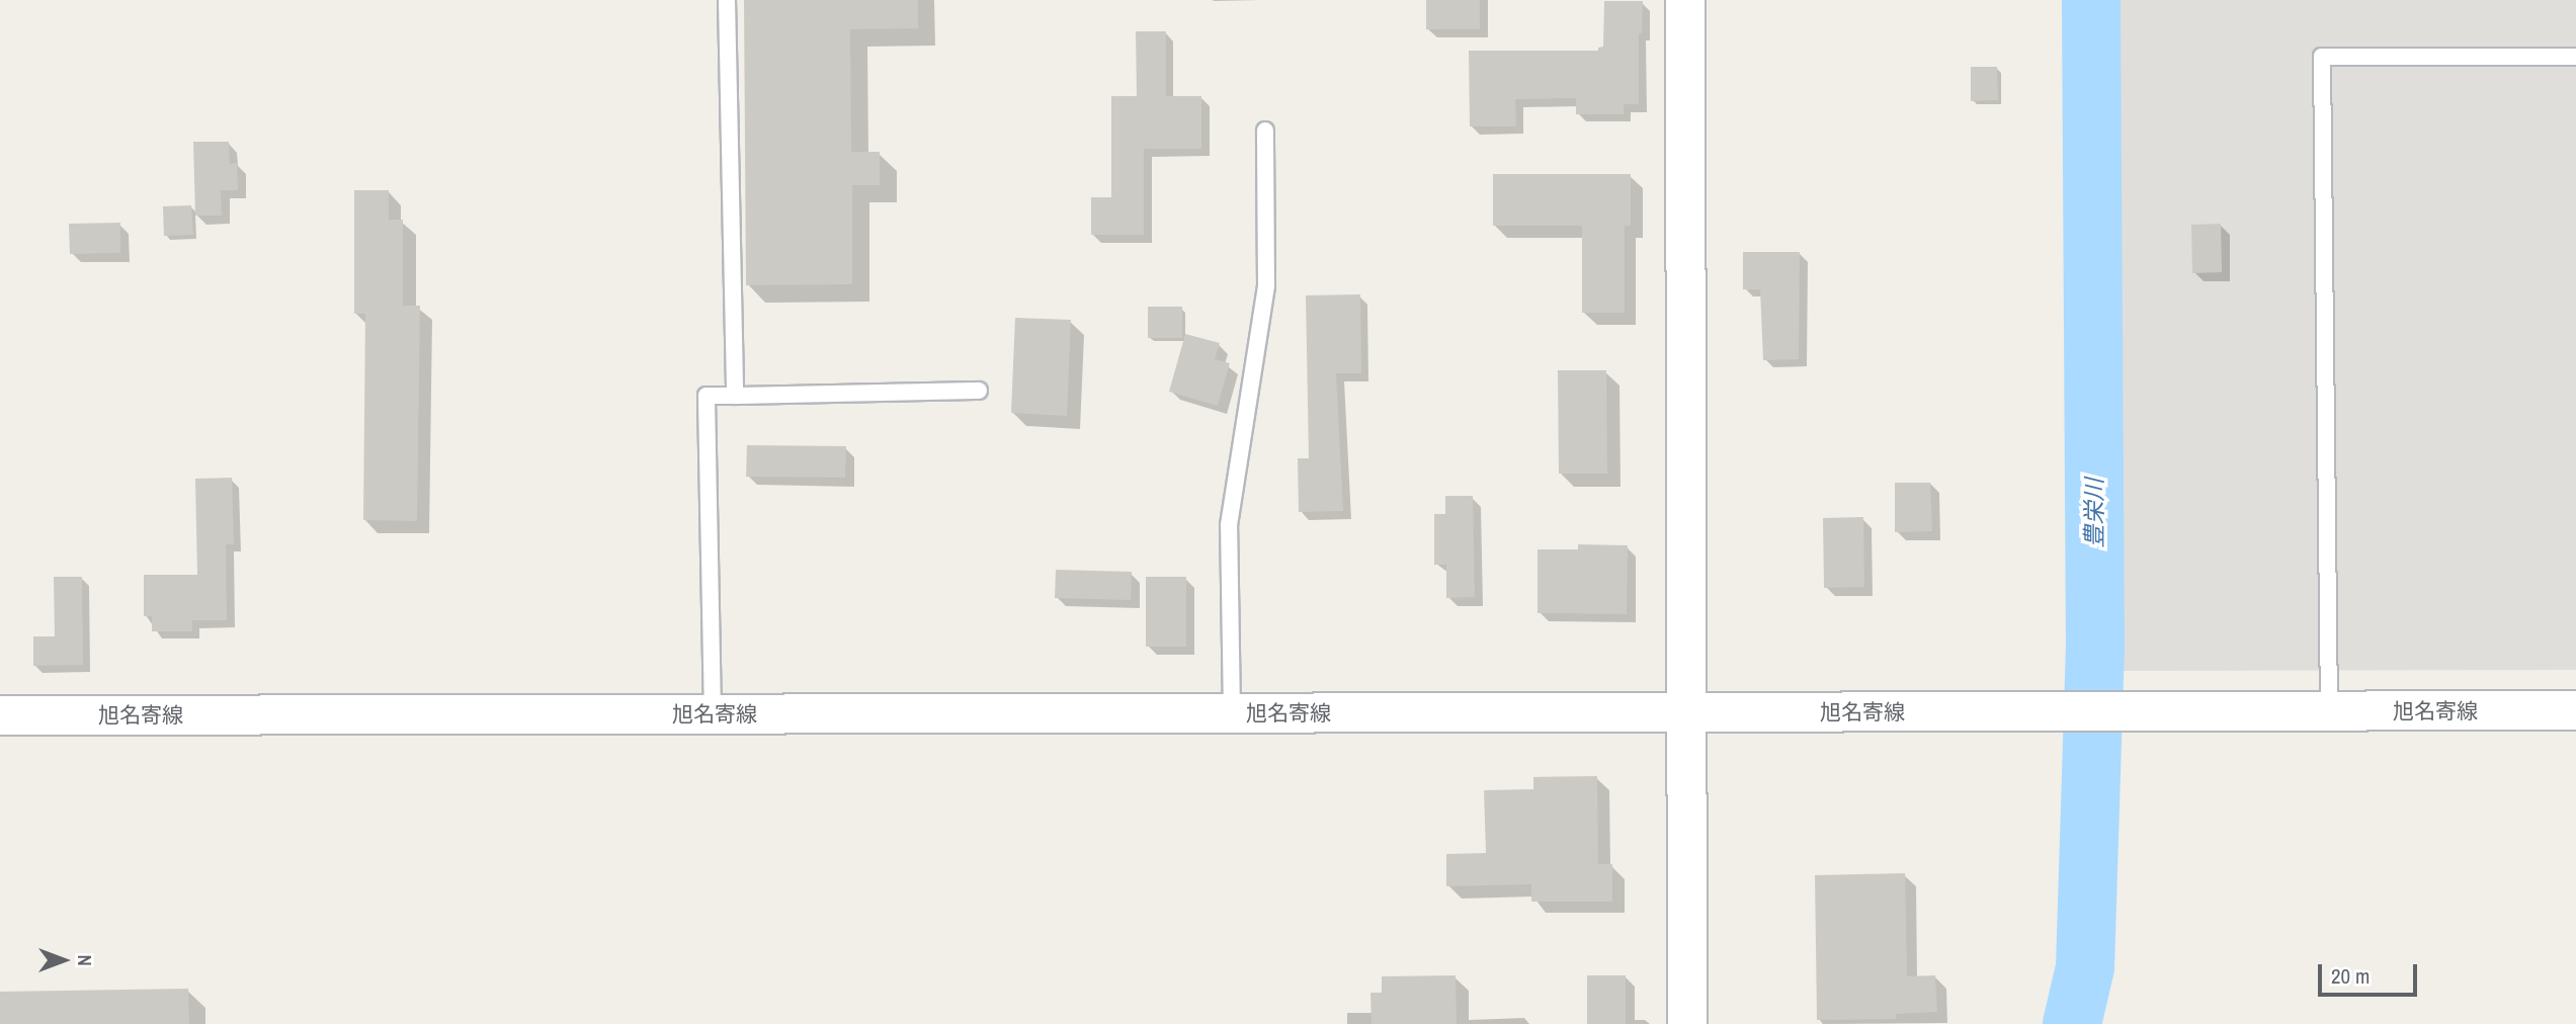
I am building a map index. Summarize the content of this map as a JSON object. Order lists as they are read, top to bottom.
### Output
{
  "streets": {
    "main road": ["旭名寄線"]
  },
  "water": ["豊栄川"],
  "scale_bar": "20 m",
  "north": "right"
}
